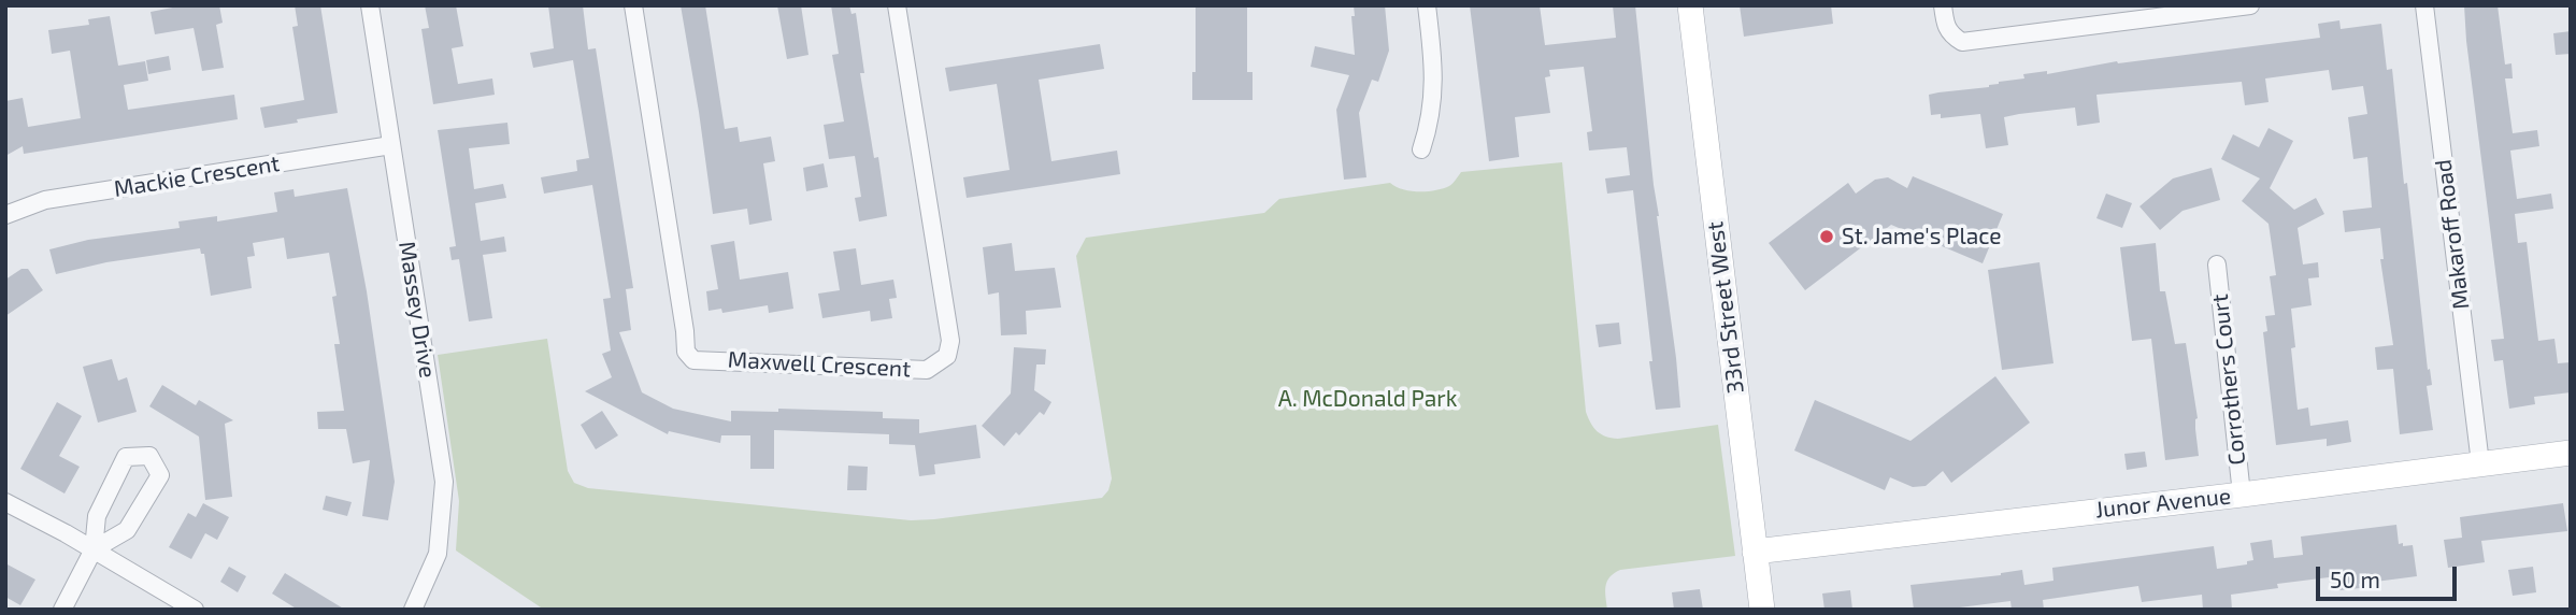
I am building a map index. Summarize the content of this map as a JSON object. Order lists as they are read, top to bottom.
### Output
{
  "streets": {
    "street": [
      "Mackie Crescent",
      "Makaroff Road",
      "33rd Street West",
      "Massey Drive",
      "Maxwell Crescent",
      "Corrothers Court",
      "Junor Avenue"
    ]
  },
  "crossings": [
    ["Mackie Crescent", "Massey Drive"],
    ["Makaroff Road", "Junor Avenue"],
    ["33rd Street West", "Junor Avenue"],
    ["Corrothers Court", "Junor Avenue"]
  ],
  "parks": ["A. McDonald Park"],
  "places": ["St. Jame's Place"],
  "scale_bar": "50 m"
}
